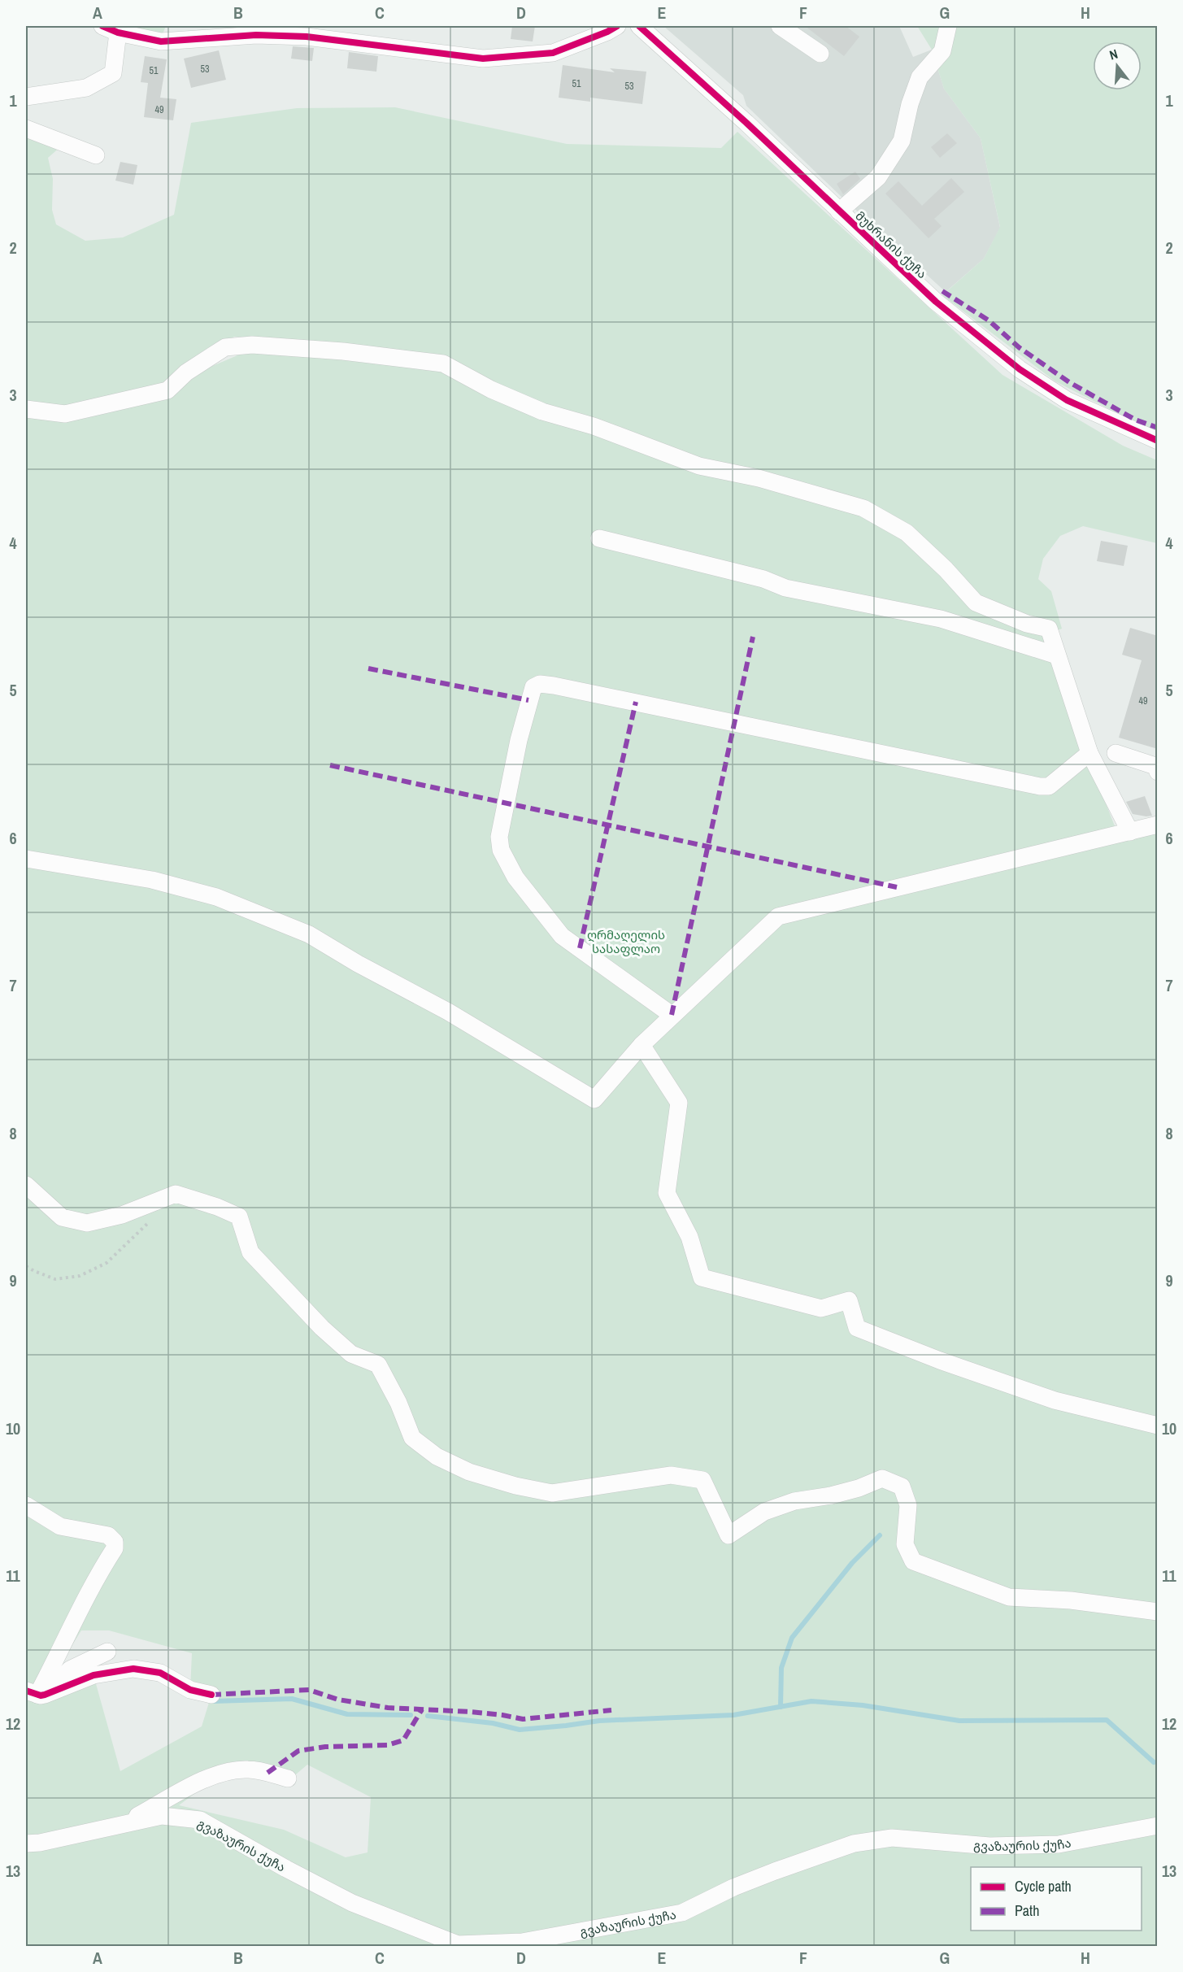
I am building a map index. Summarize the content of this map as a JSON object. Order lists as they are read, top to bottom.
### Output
{
  "streets": {
    "street": ["მუხრანის ქუჩა", "გვაზაურის ქუჩა"]
  },
  "parks": ["ღრმაღელის სასაფლაო"],
  "house_numbers": [
    "53",
    "51",
    "51",
    "53",
    "49",
    "49"
  ],
  "legend": ["Cycle path", "Path"],
  "north": "top",
  "grid": {
    "columns": [
      "A",
      "B",
      "C",
      "D",
      "E",
      "F",
      "G",
      "H"
    ],
    "rows": [
      "1",
      "2",
      "3",
      "4",
      "5",
      "6",
      "7",
      "8",
      "9",
      "10",
      "11",
      "12",
      "13"
    ]
  }
}
